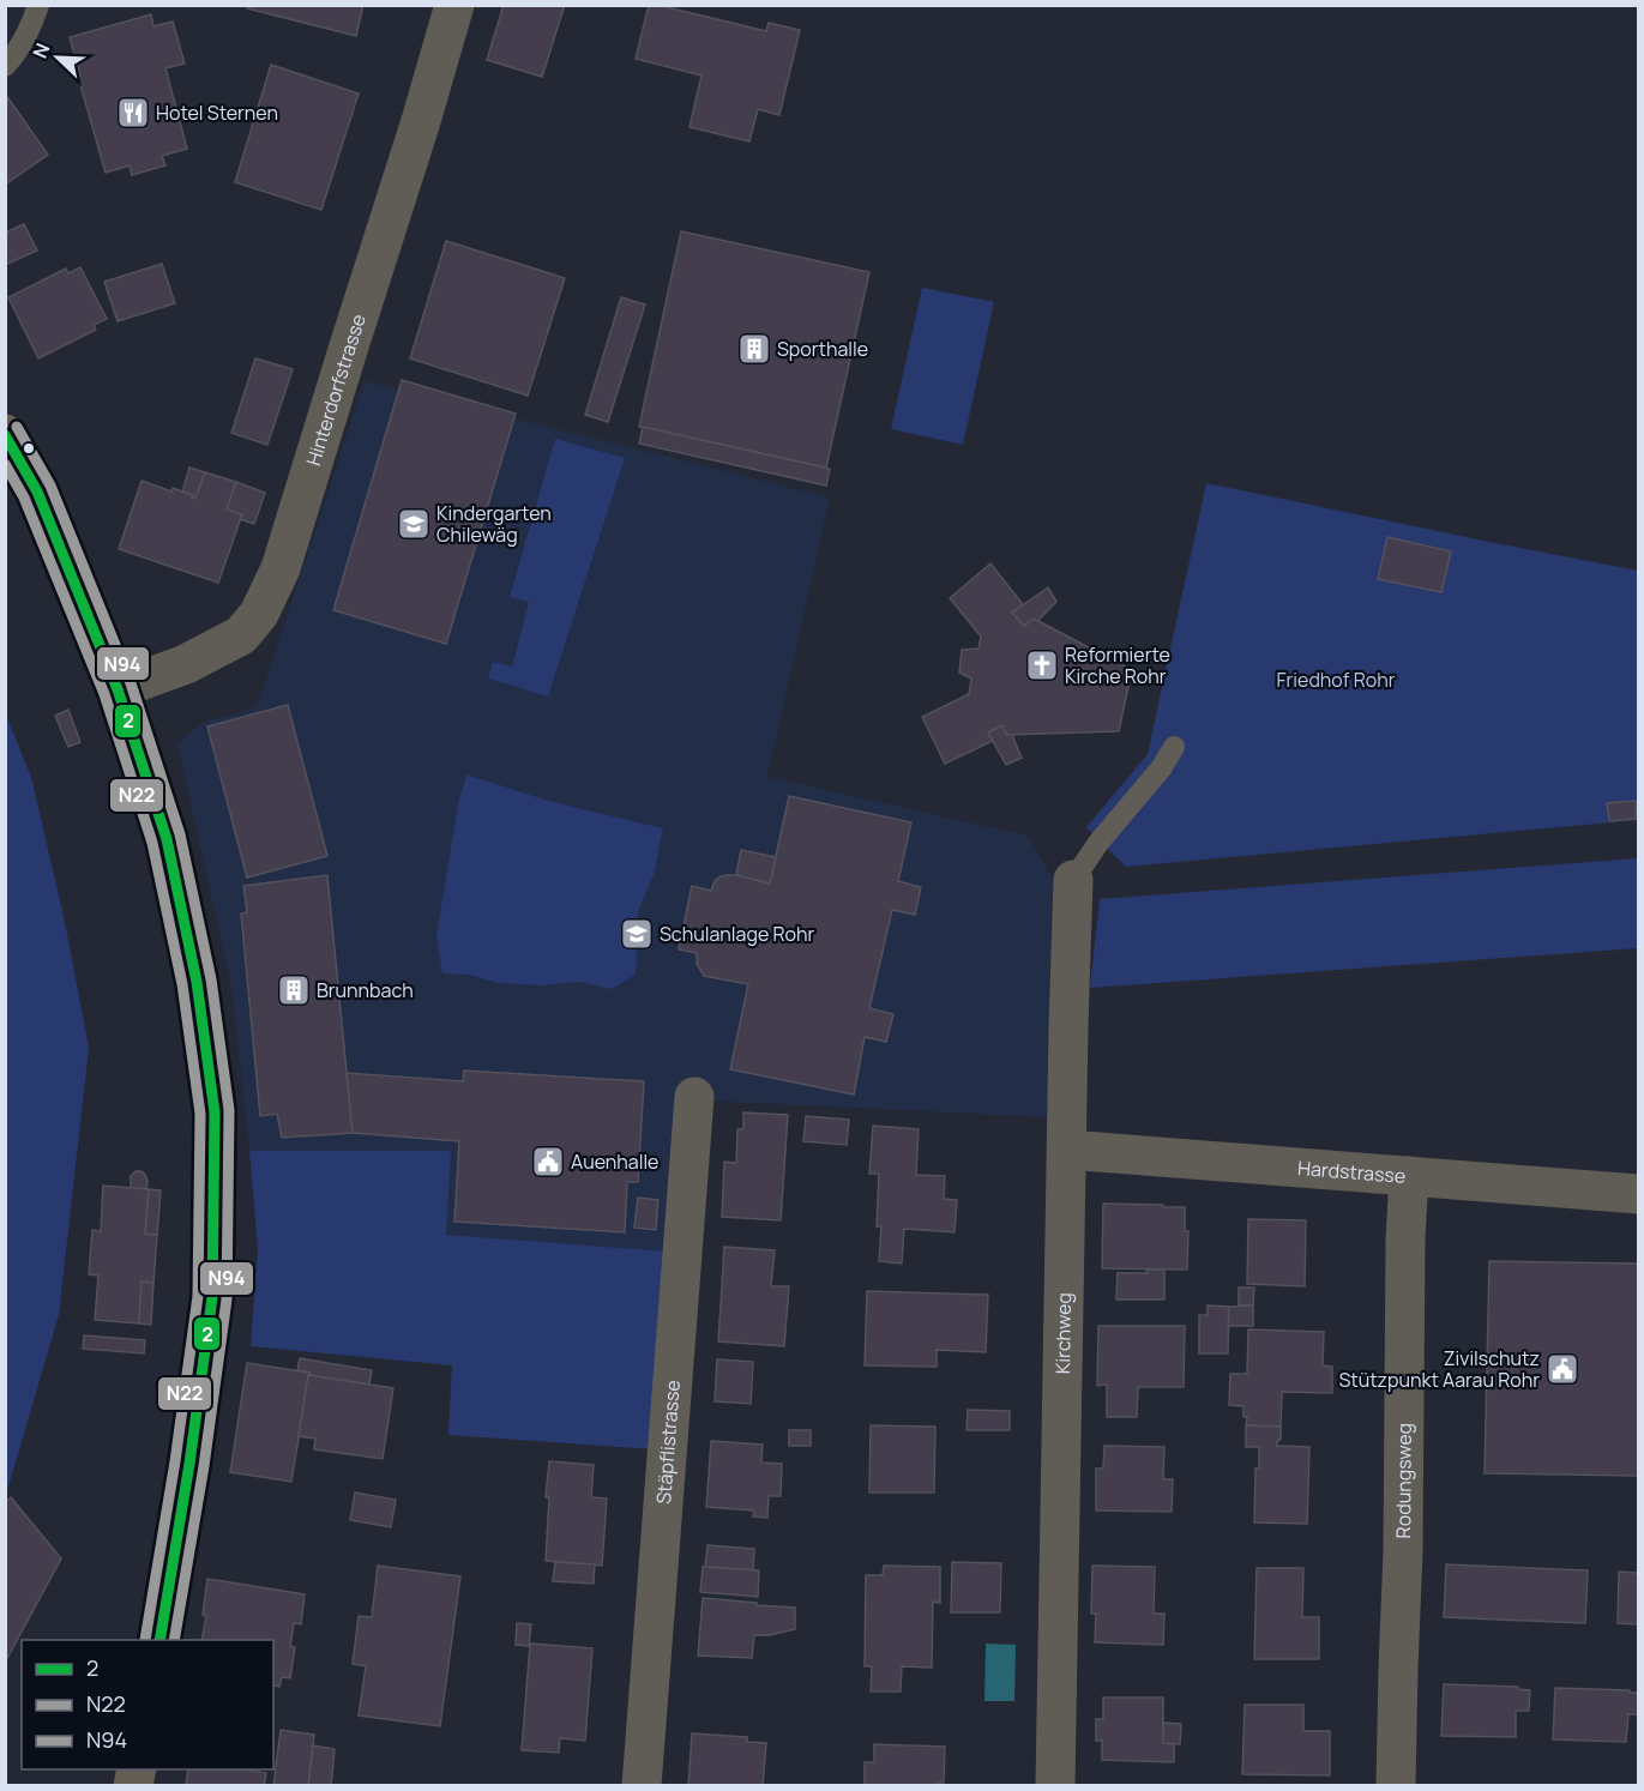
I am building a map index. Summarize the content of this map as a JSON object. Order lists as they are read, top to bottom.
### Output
{
  "streets": {
    "street": [
      "Hinterdorfstrasse",
      "Hardstrasse",
      "Kirchweg",
      "Stäpflistrasse",
      "Rodungsweg"
    ]
  },
  "crossings": [
    ["Hardstrasse", "Kirchweg"],
    ["Hardstrasse", "Rodungsweg"]
  ],
  "parks": ["Friedhof Rohr"],
  "places": {
    "restaurant": ["Hotel Sternen"],
    "building": ["Sporthalle", "Brunnbach"],
    "school or university": ["Kindergarten Chilewäg", "Schulanlage Rohr"],
    "church": ["Reformierte Kirche Rohr"],
    "public building": ["Auenhalle", "Zivilschutz Stützpunkt Aarau Rohr"]
  },
  "lines": ["transit line N94", "transit line 2", "transit line N22"],
  "legend": ["2", "N22", "N94"],
  "north": "top left"
}
